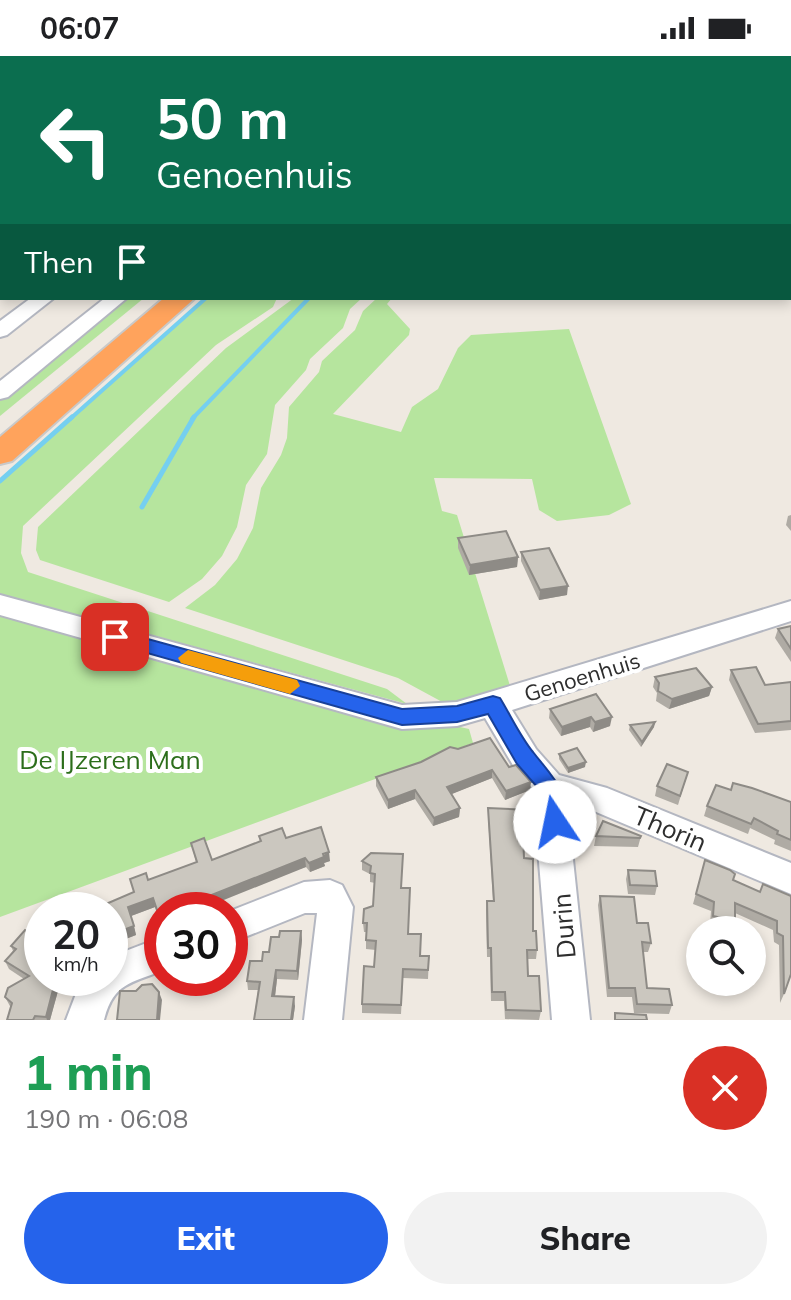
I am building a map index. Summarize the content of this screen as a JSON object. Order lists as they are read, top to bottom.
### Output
{
  "streets": {
    "street": ["Genoenhuis", "Thorin", "Durin"]
  },
  "crossings": [
    ["Thorin", "Durin"]
  ],
  "parks": ["De IJzeren Man"],
  "page": {
    "status": "06:07",
    "turn": ["50 m", "Genoenhuis"],
    "then": "Then",
    "speed": "20 km/h",
    "limit": "30",
    "heading": ["1 min", "190 m · 06:08"],
    "buttons": ["Exit", "Share"]
  }
}
